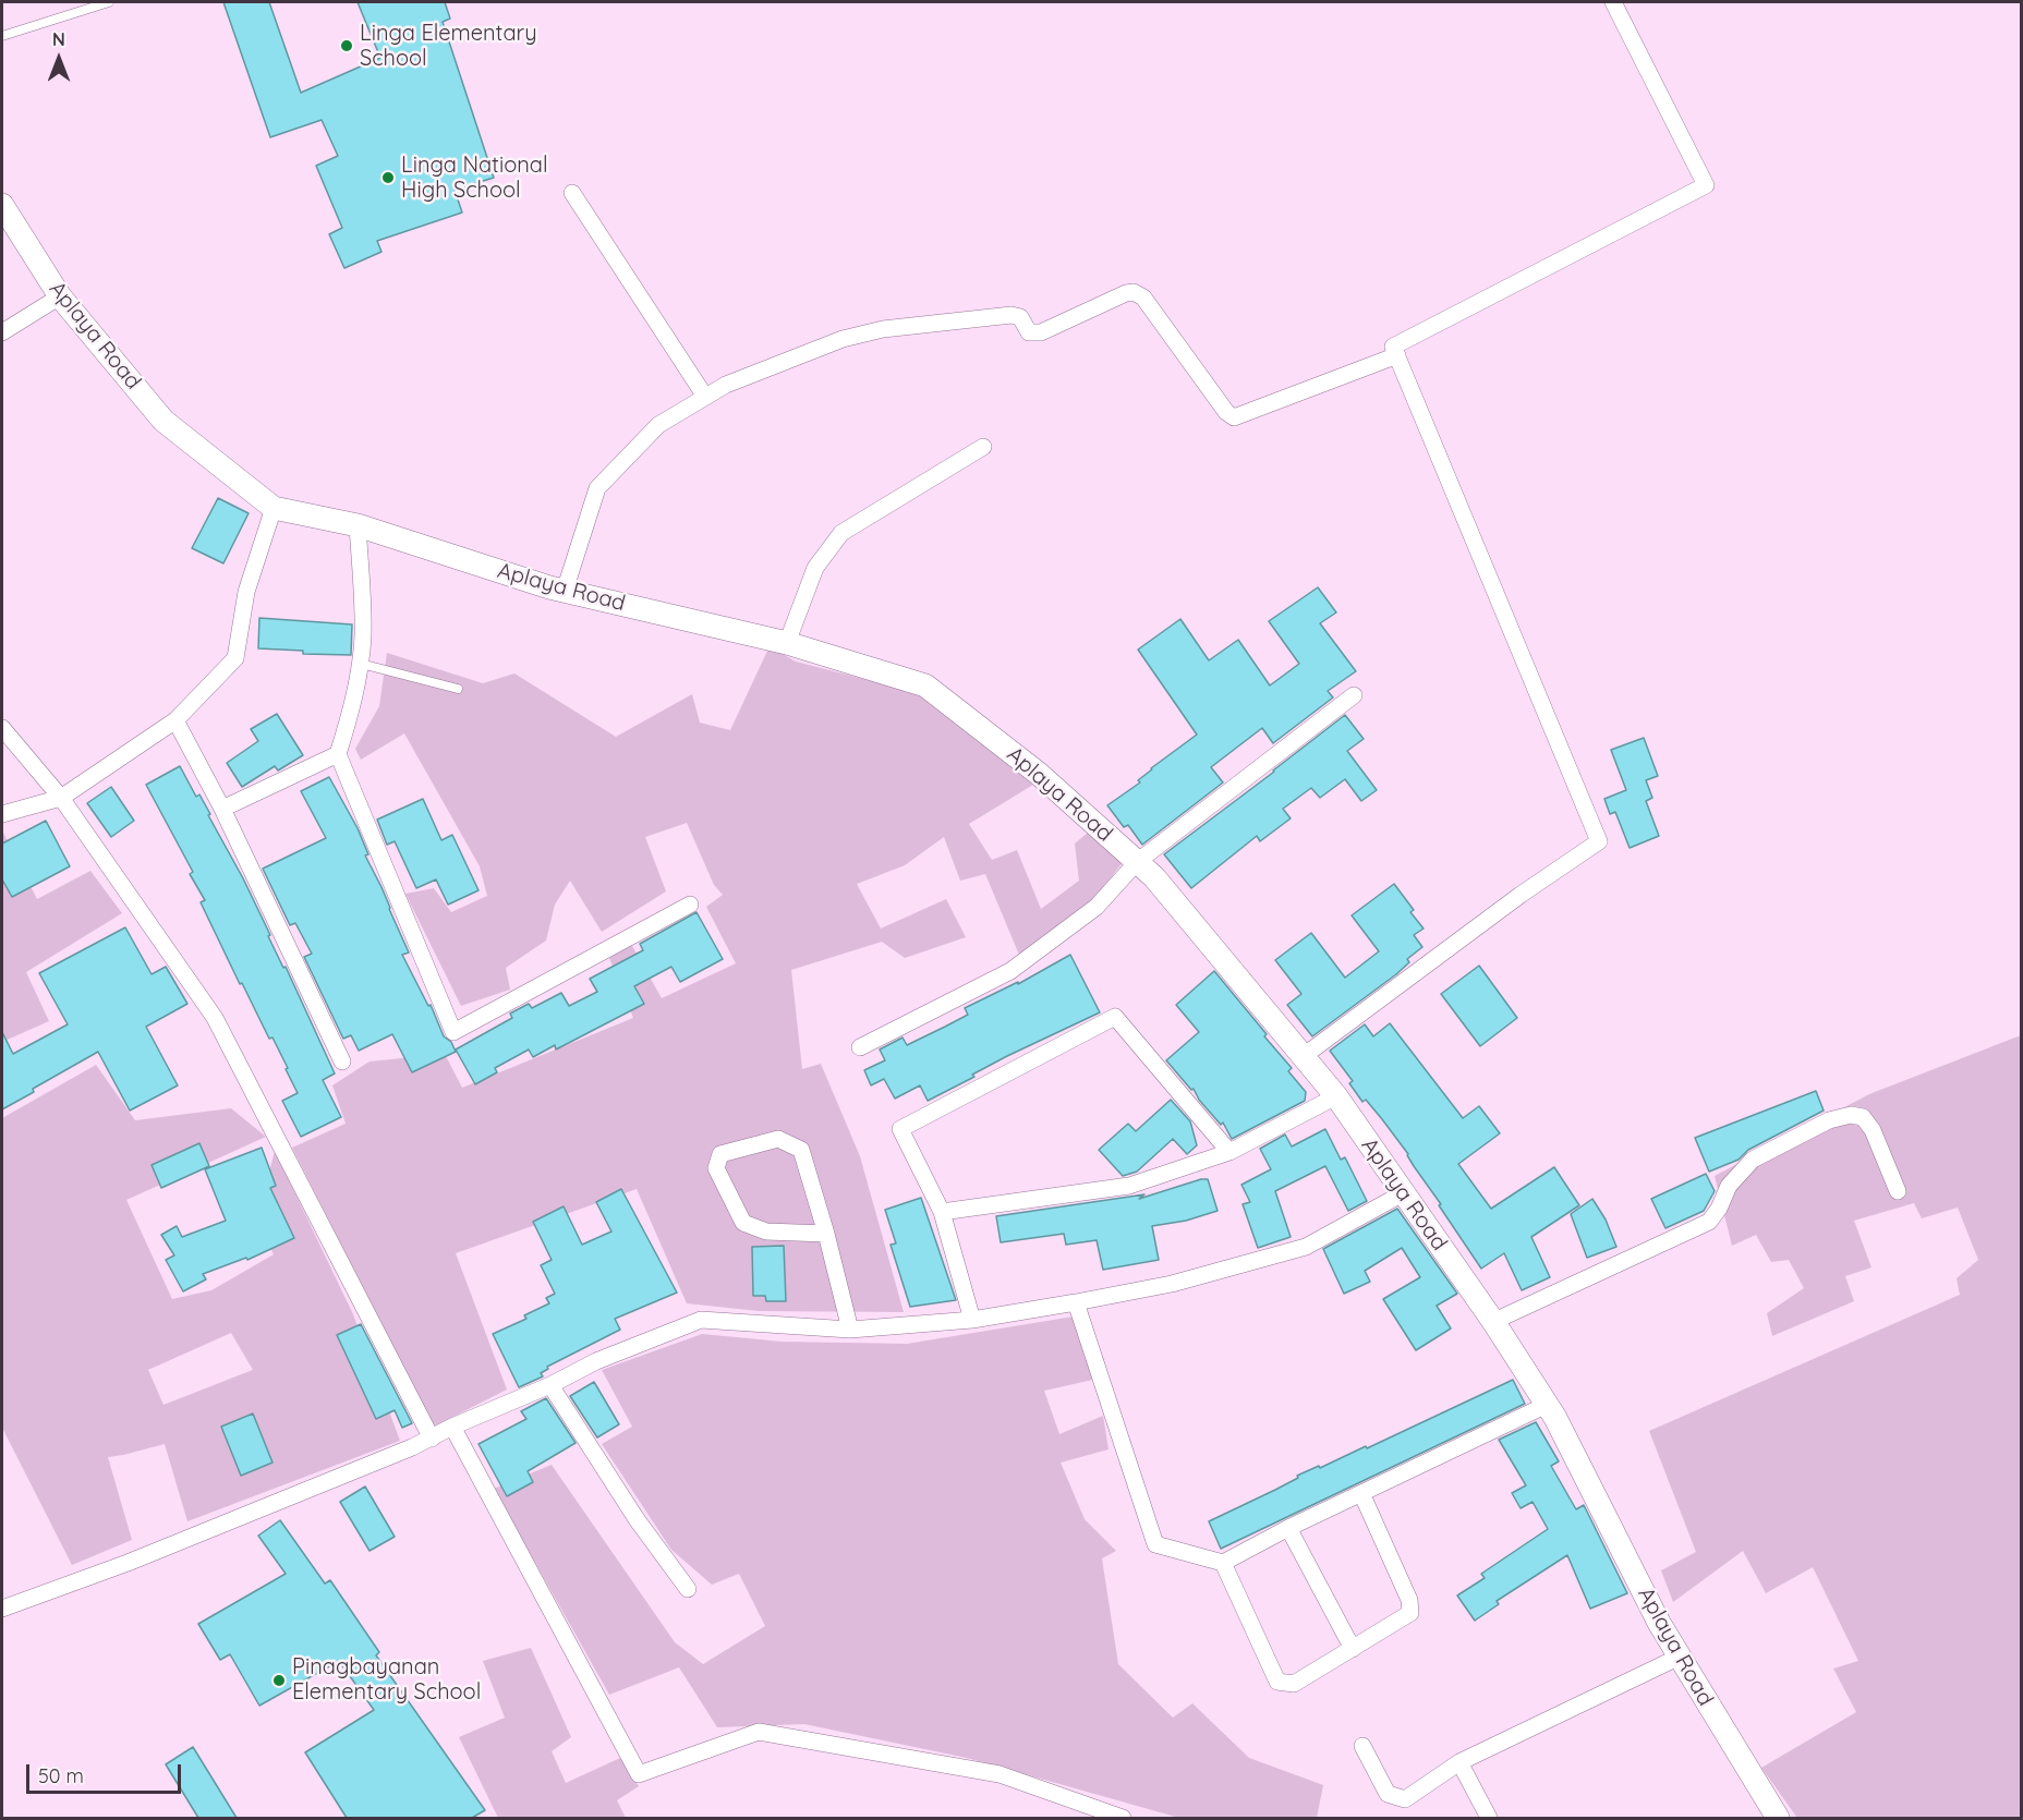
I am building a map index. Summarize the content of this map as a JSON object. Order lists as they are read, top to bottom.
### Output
{
  "streets": {
    "street": ["Aplaya Road"]
  },
  "places": ["Linga Elementary School", "Linga National High School", "Pinagbayanan Elementary School"],
  "scale_bar": "50 m",
  "north": "top"
}
